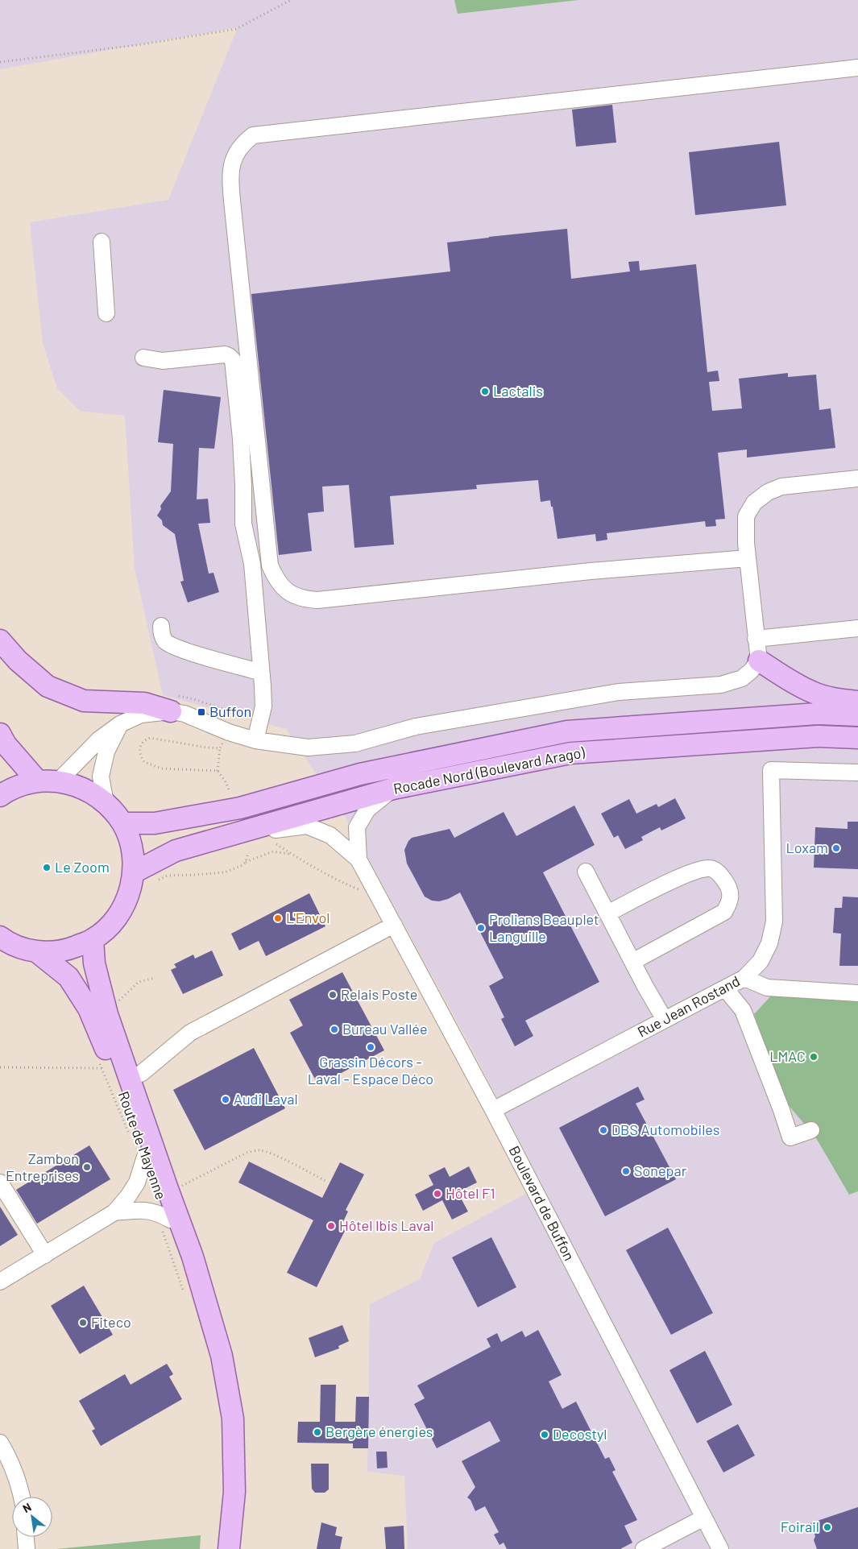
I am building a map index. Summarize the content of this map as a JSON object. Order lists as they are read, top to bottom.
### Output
{
  "streets": {
    "main road": ["Rocade Nord (Boulevard Arago)", "Route de Mayenne"],
    "street": ["Rue Jean Rostand", "Boulevard de Buffon"]
  },
  "crossings": [
    ["Rue Jean Rostand", "Boulevard de Buffon"]
  ],
  "places": {
    "other": [
      "Lactalis",
      "Loxam",
      "Le Zoom",
      "L'Envol",
      "Prolians Beauplet Languille",
      "Relais Poste",
      "Bureau Vallée",
      "Grassin Décors - Laval - Espace Déco",
      "LMAC",
      "Audi Laval",
      "DBS Automobiles",
      "Zambon Entreprises",
      "Sonepar",
      "Hôtel F1",
      "Hôtel Ibis Laval",
      "Fiteco",
      "Bergère énergies",
      "Decostyl",
      "Foirail"
    ],
    "transit": ["Buffon"]
  },
  "north": "top left"
}
